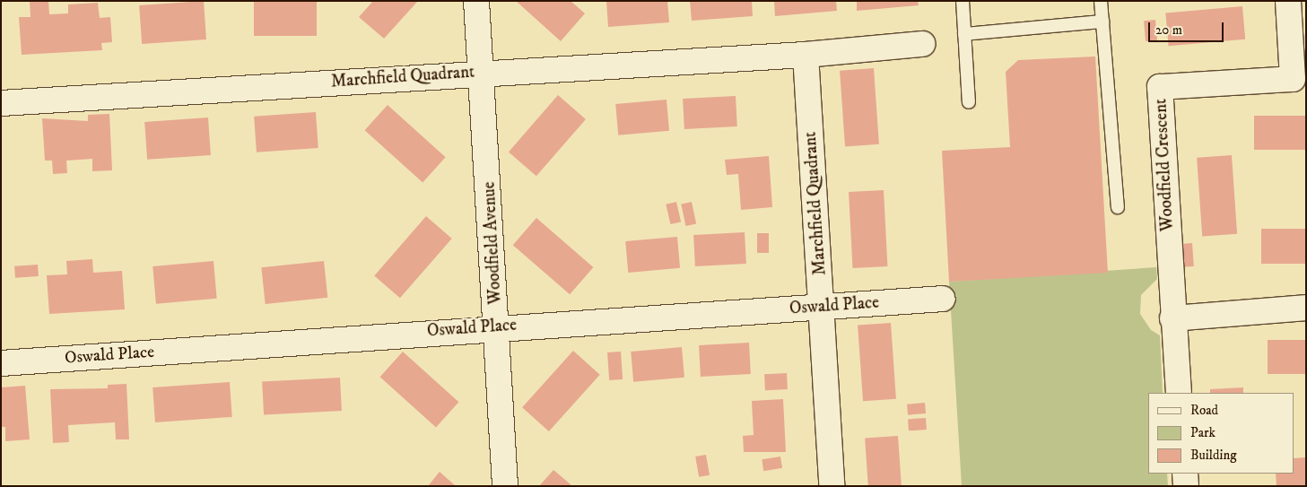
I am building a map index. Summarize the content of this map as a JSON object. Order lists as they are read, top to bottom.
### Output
{
  "streets": {
    "street": [
      "Marchfield Quadrant",
      "Woodfield Crescent",
      "Woodfield Avenue",
      "Oswald Place"
    ]
  },
  "crossings": [
    ["Marchfield Quadrant", "Woodfield Avenue"],
    ["Marchfield Quadrant", "Oswald Place"],
    ["Woodfield Avenue", "Oswald Place"]
  ],
  "legend": ["Road", "Park", "Building"],
  "scale_bar": "20 m"
}
